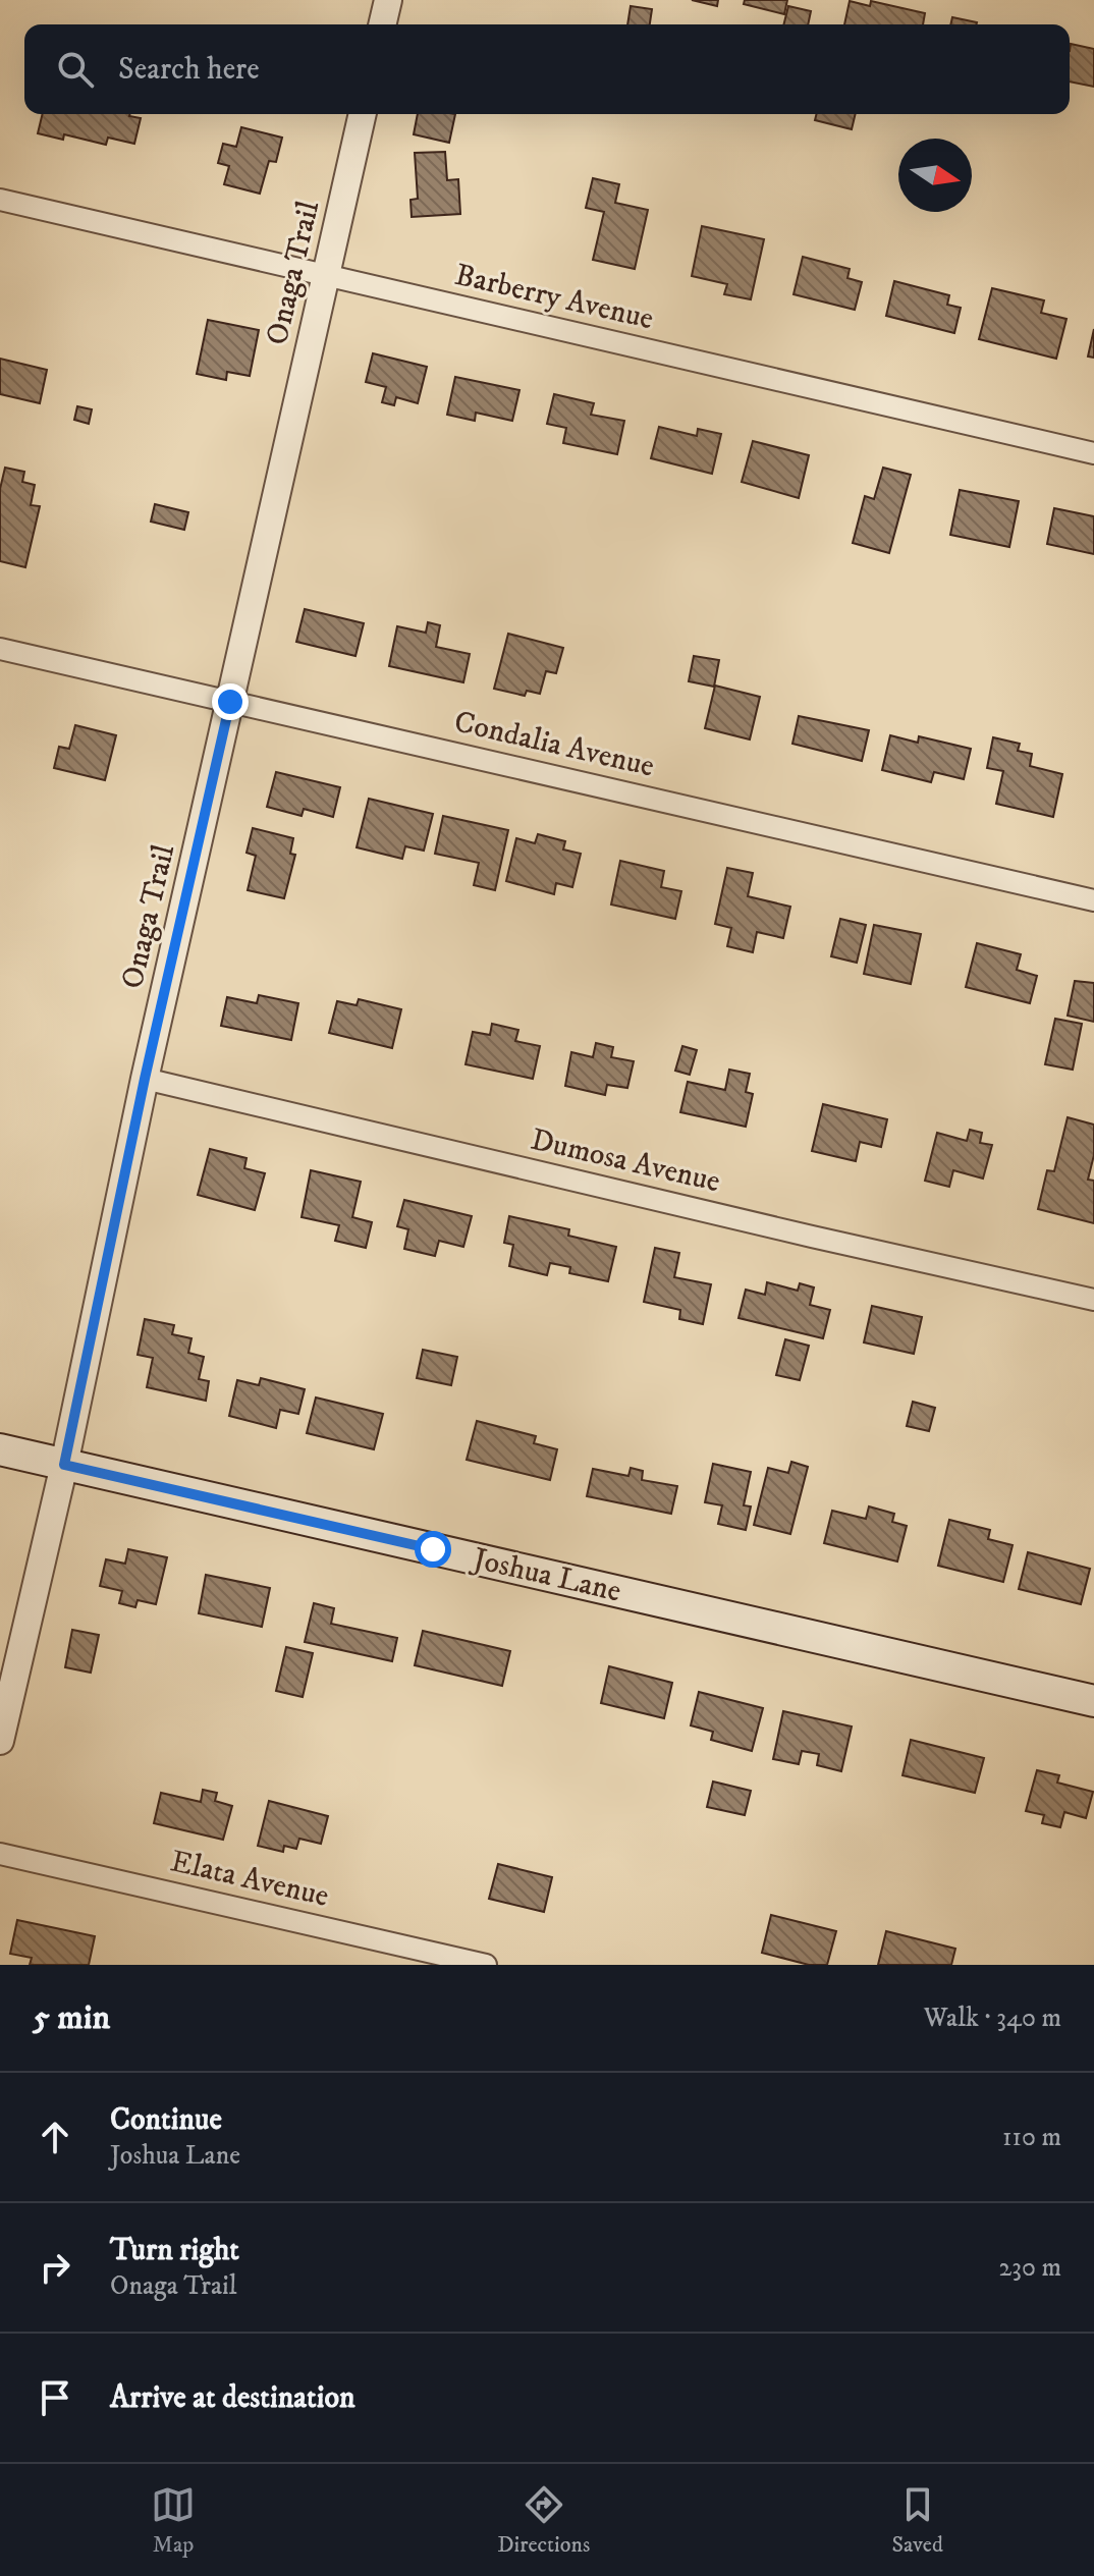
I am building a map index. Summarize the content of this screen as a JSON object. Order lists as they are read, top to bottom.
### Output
{
  "streets": {
    "main road": ["Joshua Lane"],
    "street": [
      "Onaga Trail",
      "Barberry Avenue",
      "Condalia Avenue",
      "Dumosa Avenue",
      "Elata Avenue"
    ]
  },
  "crossings": [
    ["Onaga Trail", "Barberry Avenue"],
    ["Onaga Trail", "Condalia Avenue"],
    ["Onaga Trail", "Dumosa Avenue"],
    ["Onaga Trail", "Joshua Lane"]
  ],
  "north": "right",
  "page": {
    "search": "Search here",
    "heading": ["5 min", "Walk · 340 m"],
    "list": [
      ["Continue", "Joshua Lane", "110 m"],
      ["Turn right", "Onaga Trail", "230 m"],
      "Arrive at destination"
    ],
    "nav": ["Map", "Directions", "Saved"]
  }
}
